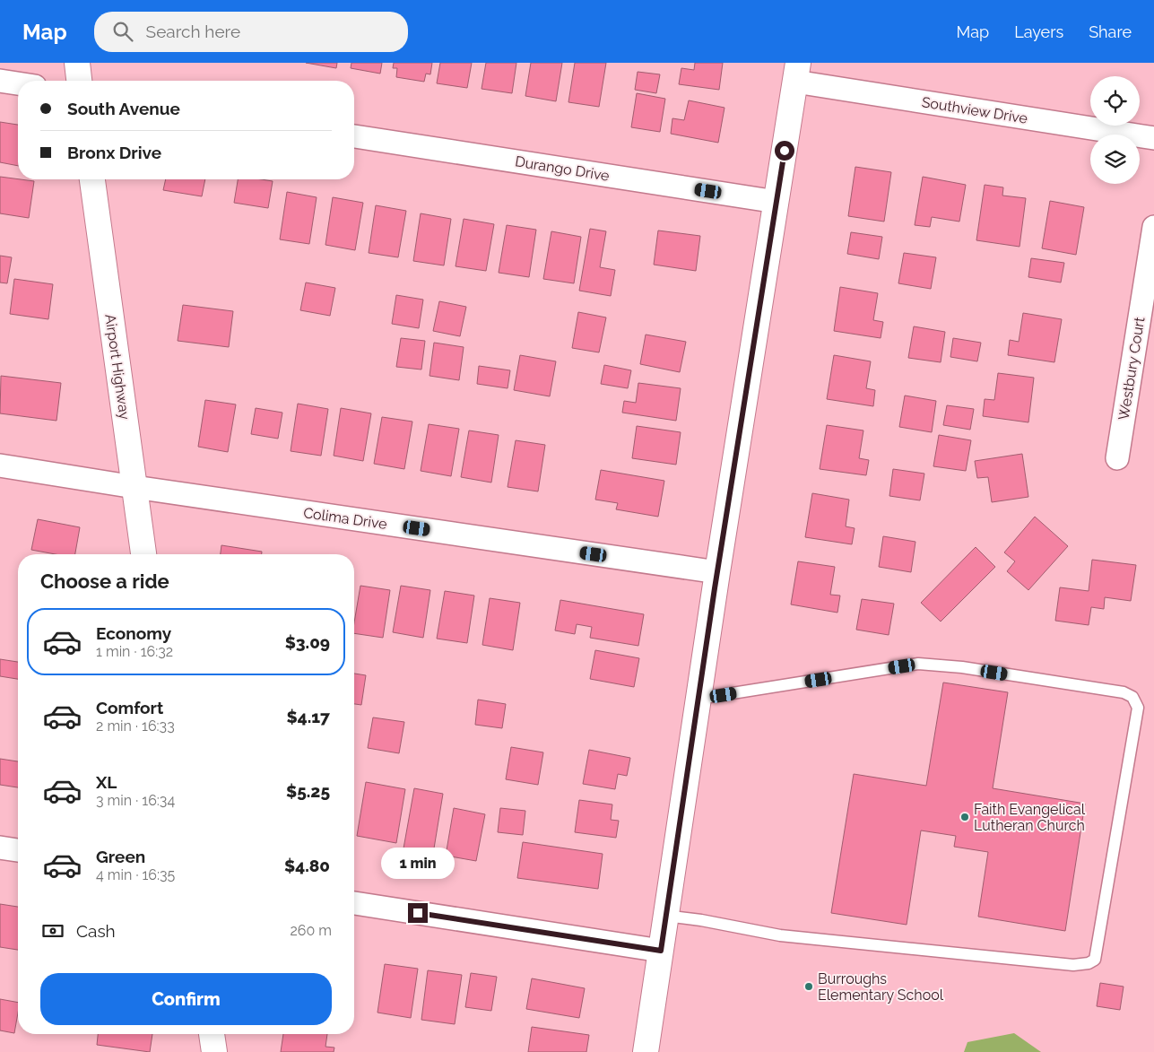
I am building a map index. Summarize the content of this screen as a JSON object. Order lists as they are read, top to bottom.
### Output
{
  "streets": {
    "street": [
      "Southview Drive",
      "Durango Drive",
      "Airport Highway",
      "Westbury Court",
      "Colima Drive"
    ]
  },
  "crossings": [
    ["Airport Highway", "Colima Drive"]
  ],
  "places": ["Faith Evangelical Lutheran Church", "Burroughs Elementary School"],
  "page": {
    "header": "Map",
    "search": "Search here",
    "nav": ["Map", "Layers", "Share"],
    "banner": ["South Avenue", "Bronx Drive"],
    "heading": "Choose a ride",
    "list": [
      {
        "name": "Economy",
        "note": "1 min · 16:32",
        "value": "$3.09"
      },
      {
        "name": "Comfort",
        "note": "2 min · 16:33",
        "value": "$4.17"
      },
      {
        "name": "XL",
        "note": "3 min · 16:34",
        "value": "$5.25"
      },
      {
        "name": "Green",
        "note": "4 min · 16:35",
        "value": "$4.80"
      }
    ],
    "bubble": "1 min",
    "pay": ["Cash", "260 m"],
    "buttons": "Confirm"
  }
}
